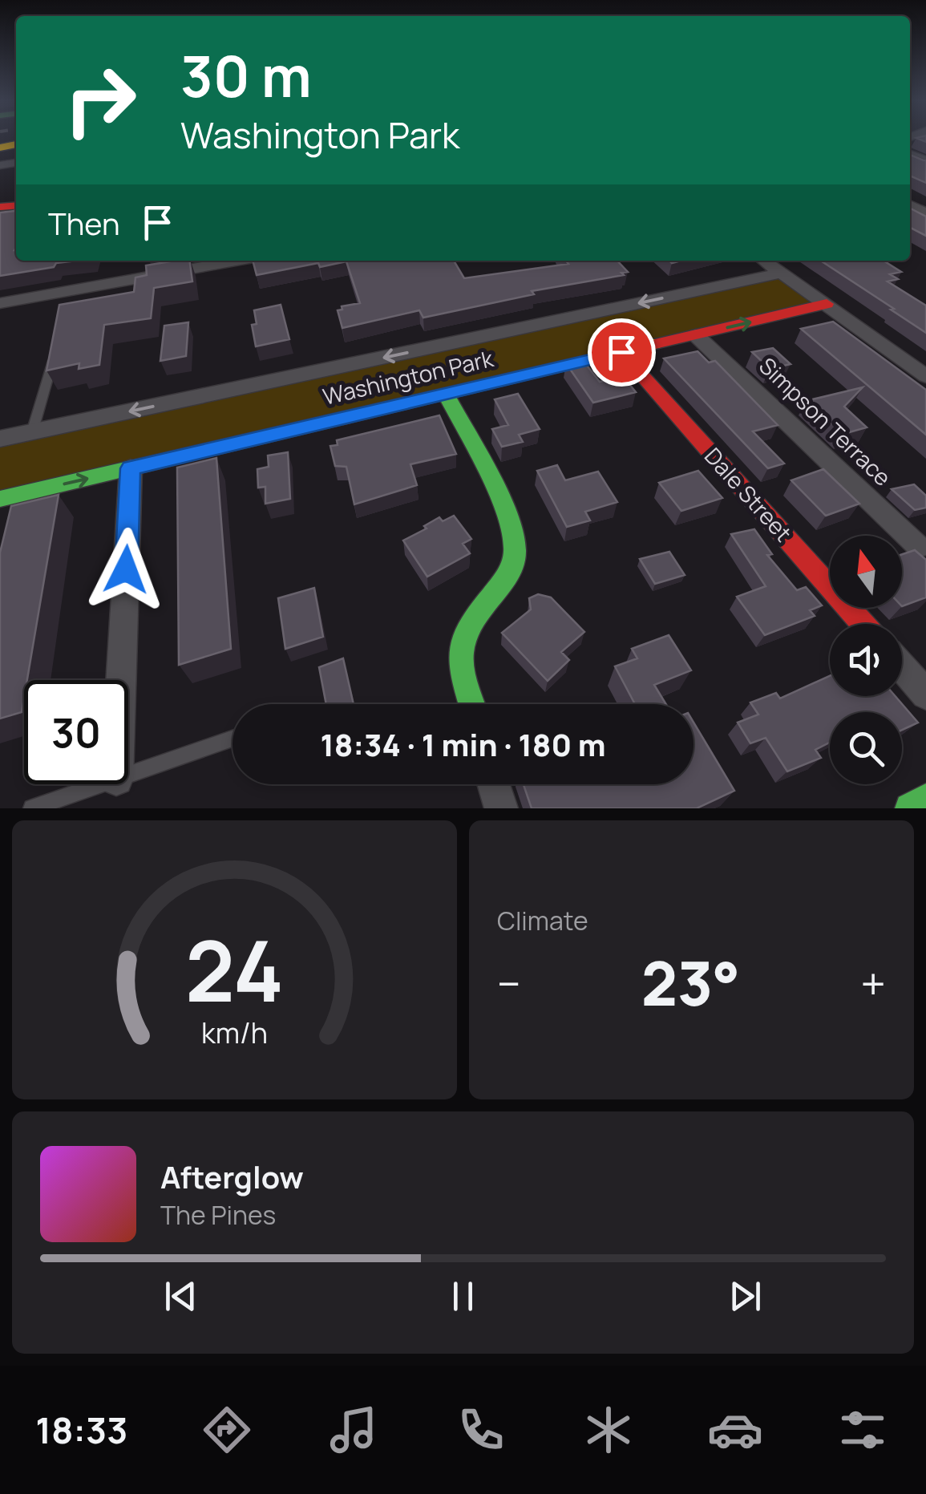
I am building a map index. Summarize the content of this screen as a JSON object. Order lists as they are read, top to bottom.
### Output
{
  "streets": {
    "main road": ["Washington Park", "Dale Street"],
    "street": ["Simpson Terrace"]
  },
  "crossings": [
    ["Washington Park", "Simpson Terrace"],
    ["Washington Park", "Dale Street"]
  ],
  "north": "top",
  "page": {
    "turn": ["30 m", "Washington Park"],
    "then": "Then",
    "limit": "30",
    "trip": "18:34 · 1 min · 180 m",
    "tile": "Climate",
    "heat": ["−", "23°", "+"],
    "song": ["Afterglow", "The Pines"],
    "tabs": "18:33",
    "gauge": ["24", "km/h"]
  }
}
